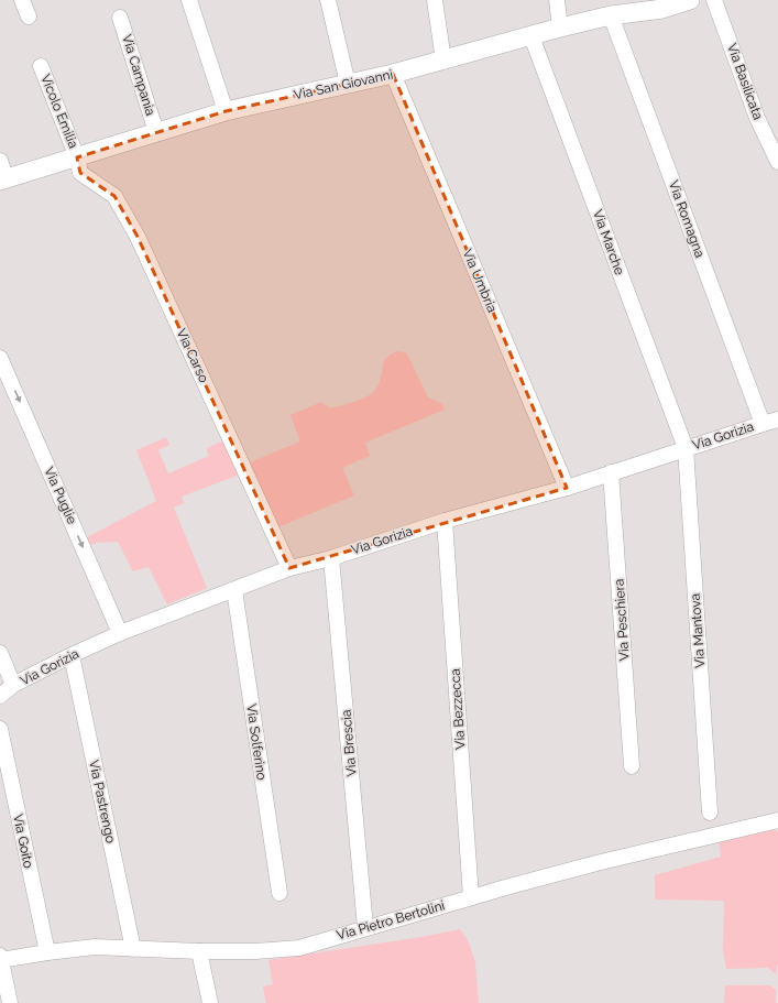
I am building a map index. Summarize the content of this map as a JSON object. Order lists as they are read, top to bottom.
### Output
{
  "streets": {
    "street": [
      "Via Campania",
      "Via Basilicata",
      "Via San Giovanni",
      "Vicolo Emilia",
      "Via Romagna",
      "Via Marche",
      "Via Umbria",
      "Via Carso",
      "Via Gorizia",
      "Via Puglie",
      "Via Peschiera",
      "Via Mantova",
      "Via Bezzecca",
      "Via Solferino",
      "Via Brescia",
      "Via Pastrengo",
      "Via Goito",
      "Via Pietro Bertolini"
    ]
  },
  "crossings": [
    ["Via Campania", "Via San Giovanni"],
    ["Via San Giovanni", "Vicolo Emilia"],
    ["Via San Giovanni", "Via Romagna"],
    ["Via San Giovanni", "Via Marche"],
    ["Via San Giovanni", "Via Umbria"],
    ["Via San Giovanni", "Via Carso"],
    ["Vicolo Emilia", "Via Carso"],
    ["Via Romagna", "Via Gorizia"],
    ["Via Marche", "Via Gorizia"],
    ["Via Marche", "Via Mantova"],
    ["Via Umbria", "Via Gorizia"],
    ["Via Carso", "Via Gorizia"],
    ["Via Gorizia", "Via Puglie"],
    ["Via Gorizia", "Via Peschiera"],
    ["Via Gorizia", "Via Mantova"],
    ["Via Gorizia", "Via Bezzecca"],
    ["Via Gorizia", "Via Solferino"],
    ["Via Gorizia", "Via Brescia"],
    ["Via Gorizia", "Via Pastrengo"],
    ["Via Bezzecca", "Via Pietro Bertolini"],
    ["Via Brescia", "Via Pietro Bertolini"],
    ["Via Pastrengo", "Via Pietro Bertolini"],
    ["Via Goito", "Via Pietro Bertolini"]
  ],
  "one_way": ["Via Puglie"]
}
